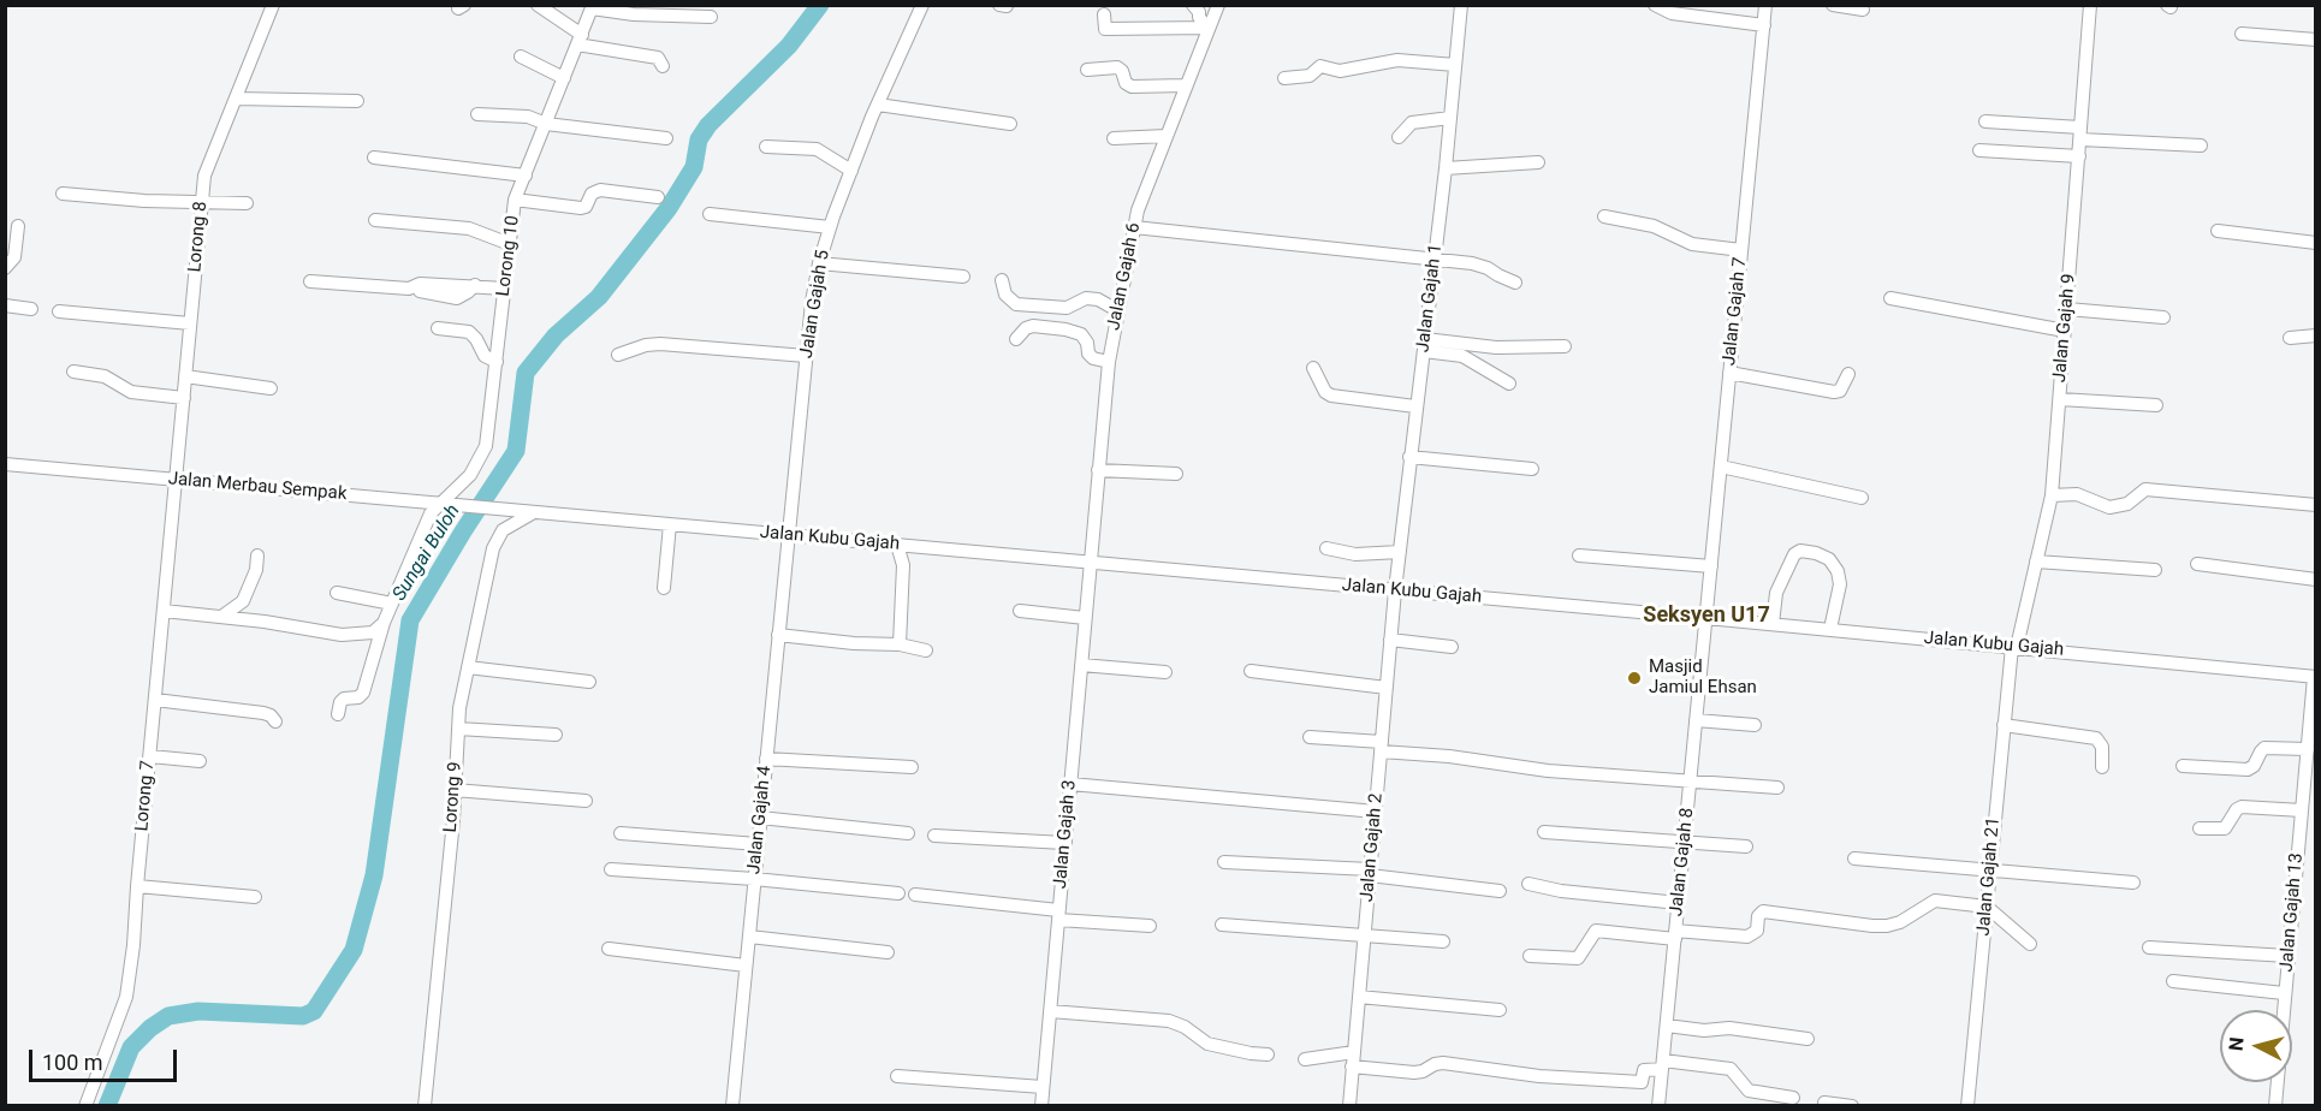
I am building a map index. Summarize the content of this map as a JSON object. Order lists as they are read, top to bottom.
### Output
{
  "streets": {
    "street": [
      "Lorong 8",
      "Lorong 10",
      "Jalan Gajah 6",
      "Jalan Gajah 1",
      "Jalan Gajah 5",
      "Jalan Gajah 7",
      "Jalan Gajah 9",
      "Jalan Merbau Sempak",
      "Jalan Kubu Gajah",
      "Lorong 7",
      "Lorong 9",
      "Jalan Gajah 4",
      "Jalan Gajah 3",
      "Jalan Gajah 2",
      "Jalan Gajah 8",
      "Jalan Gajah 21",
      "Jalan Gajah 13"
    ]
  },
  "crossings": [
    ["Lorong 8", "Jalan Merbau Sempak"],
    ["Lorong 8", "Lorong 7"],
    ["Lorong 10", "Jalan Merbau Sempak"],
    ["Jalan Gajah 6", "Jalan Kubu Gajah"],
    ["Jalan Gajah 6", "Jalan Gajah 3"],
    ["Jalan Gajah 1", "Jalan Kubu Gajah"],
    ["Jalan Gajah 1", "Jalan Gajah 2"],
    ["Jalan Gajah 5", "Jalan Kubu Gajah"],
    ["Jalan Gajah 5", "Jalan Gajah 4"],
    ["Jalan Gajah 7", "Jalan Kubu Gajah"],
    ["Jalan Gajah 7", "Jalan Gajah 8"],
    ["Jalan Gajah 9", "Jalan Kubu Gajah"],
    ["Jalan Gajah 9", "Jalan Gajah 21"],
    ["Jalan Merbau Sempak", "Jalan Kubu Gajah"],
    ["Jalan Merbau Sempak", "Lorong 7"],
    ["Jalan Kubu Gajah", "Lorong 9"],
    ["Jalan Kubu Gajah", "Jalan Gajah 4"],
    ["Jalan Kubu Gajah", "Jalan Gajah 3"],
    ["Jalan Kubu Gajah", "Jalan Gajah 2"],
    ["Jalan Kubu Gajah", "Jalan Gajah 8"],
    ["Jalan Kubu Gajah", "Jalan Gajah 21"],
    ["Jalan Kubu Gajah", "Jalan Gajah 13"]
  ],
  "districts": ["Seksyen U17"],
  "water": ["Sungai Buloh"],
  "places": ["Masjid Jamiul Ehsan"],
  "scale_bar": "100 m",
  "north": "left"
}
